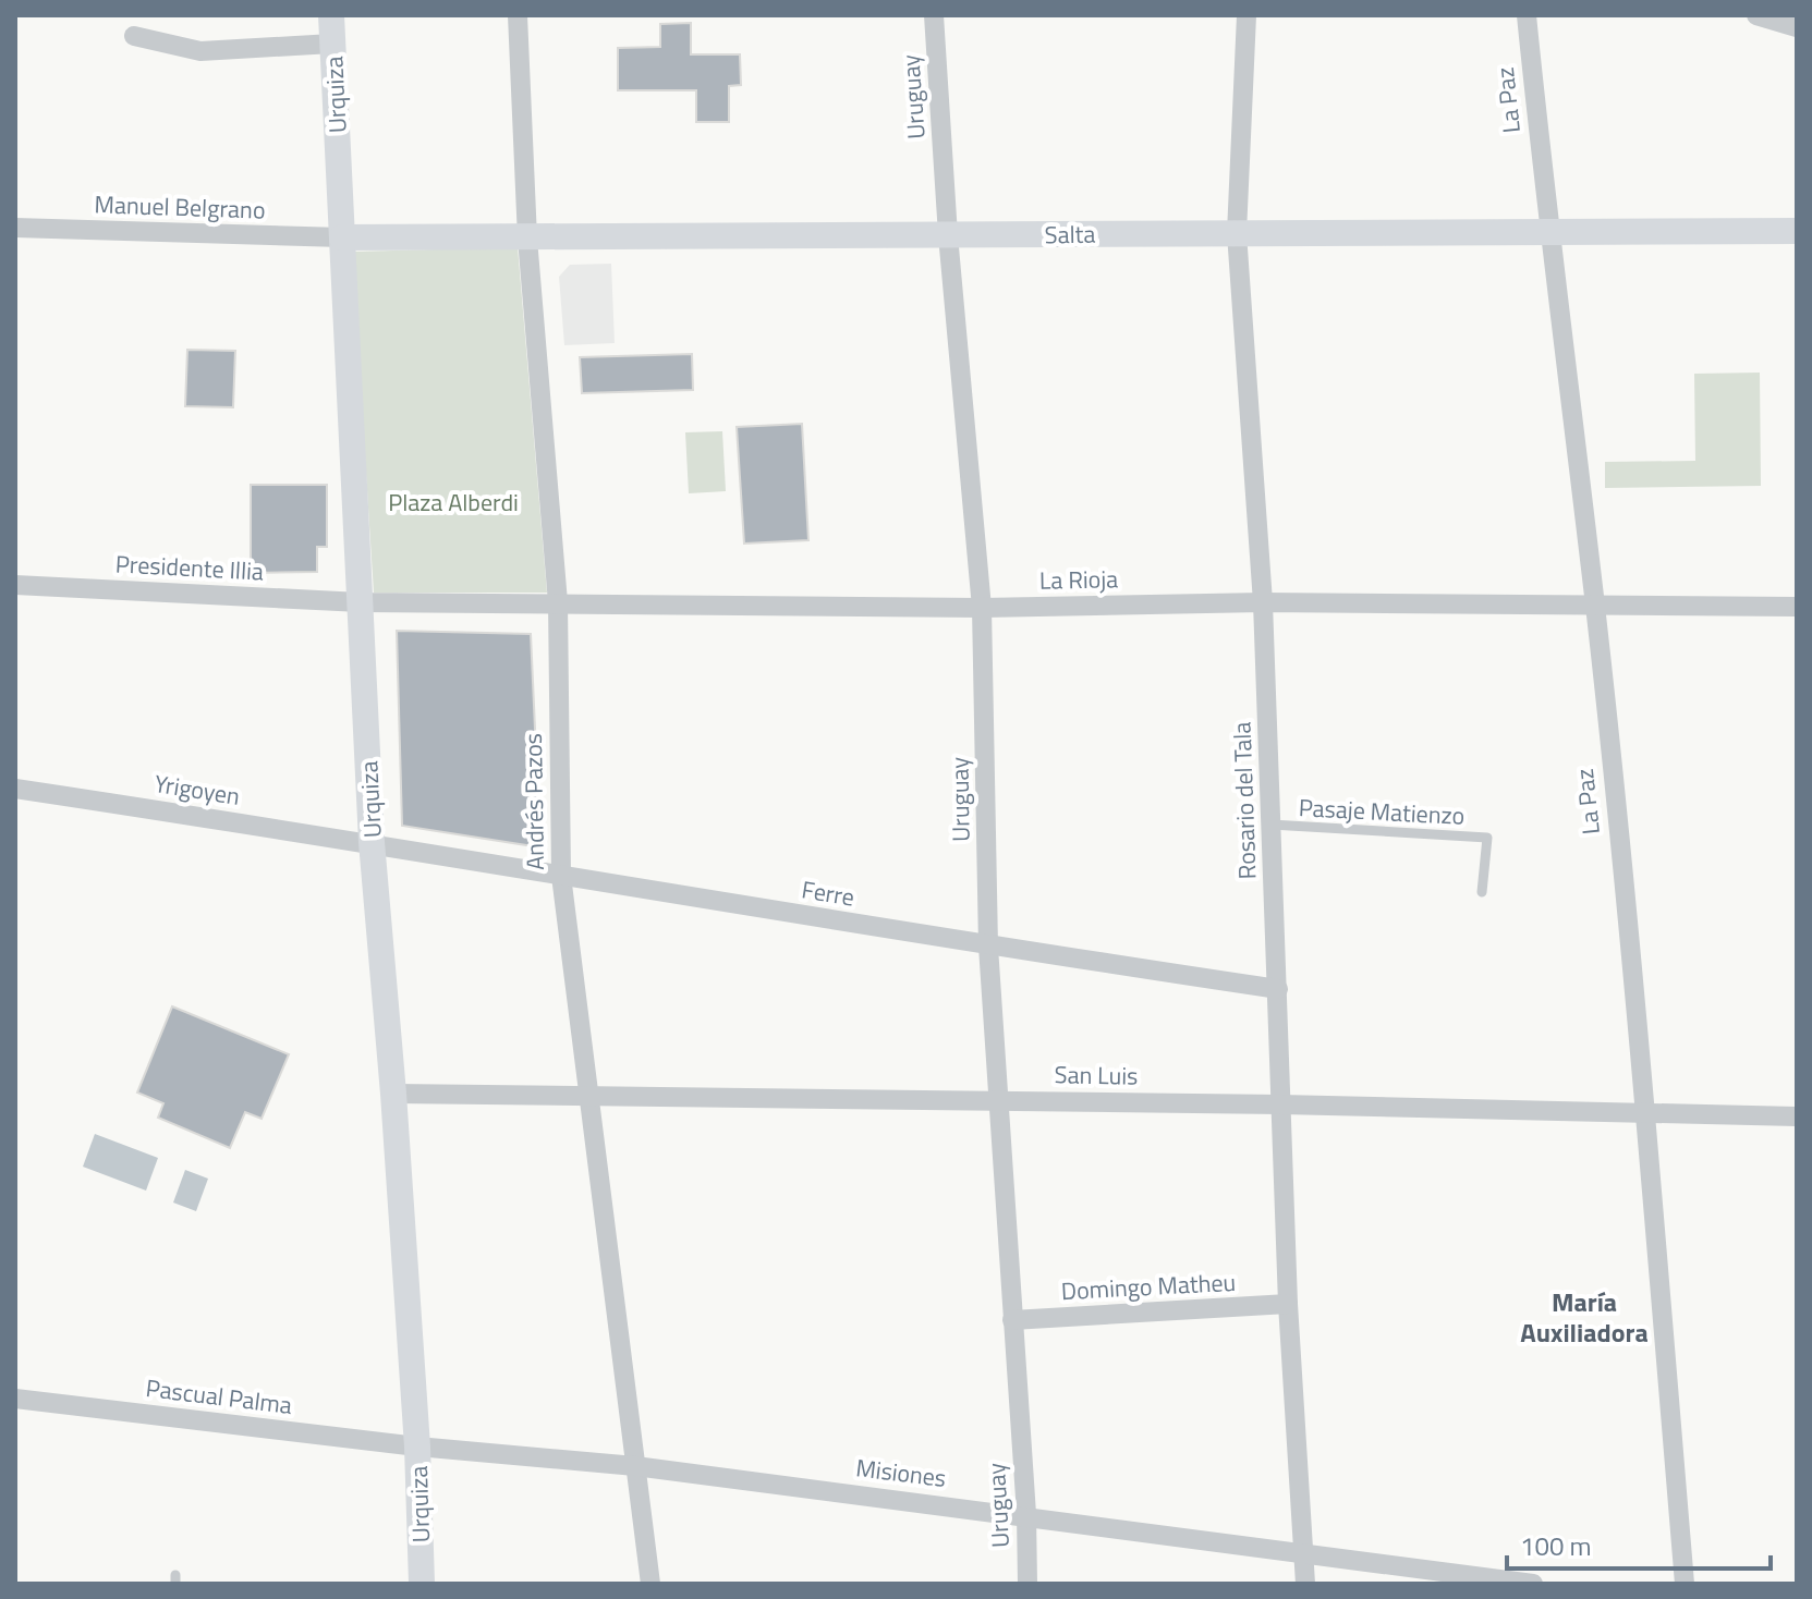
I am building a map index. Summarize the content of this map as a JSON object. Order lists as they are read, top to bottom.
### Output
{
  "streets": {
    "street": [
      "Urquiza",
      "Uruguay",
      "La Paz",
      "Manuel Belgrano",
      "Salta",
      "Presidente Illia",
      "La Rioja",
      "Yrigoyen",
      "Rosario del Tala",
      "Andrés Pazos",
      "Ferre",
      "San Luis",
      "Domingo Matheu",
      "Pascual Palma",
      "Misiones"
    ],
    "lane": ["Pasaje Matienzo"]
  },
  "crossings": [
    ["Urquiza", "Manuel Belgrano"],
    ["Urquiza", "Salta"],
    ["Urquiza", "Presidente Illia"],
    ["Urquiza", "La Rioja"],
    ["Urquiza", "Yrigoyen"],
    ["Urquiza", "Ferre"],
    ["Urquiza", "San Luis"],
    ["Urquiza", "Pascual Palma"],
    ["Urquiza", "Misiones"],
    ["Uruguay", "Salta"],
    ["Uruguay", "La Rioja"],
    ["Uruguay", "Ferre"],
    ["Uruguay", "San Luis"],
    ["Uruguay", "Domingo Matheu"],
    ["Uruguay", "Misiones"],
    ["La Paz", "Salta"],
    ["La Paz", "La Rioja"],
    ["La Paz", "San Luis"],
    ["Manuel Belgrano", "Salta"],
    ["Salta", "Rosario del Tala"],
    ["Salta", "Andrés Pazos"],
    ["Presidente Illia", "La Rioja"],
    ["La Rioja", "Rosario del Tala"],
    ["La Rioja", "Andrés Pazos"],
    ["Yrigoyen", "Ferre"],
    ["Rosario del Tala", "Pasaje Matienzo"],
    ["Rosario del Tala", "Ferre"],
    ["Rosario del Tala", "San Luis"],
    ["Rosario del Tala", "Domingo Matheu"],
    ["Rosario del Tala", "Misiones"],
    ["Andrés Pazos", "Ferre"],
    ["Andrés Pazos", "San Luis"],
    ["Andrés Pazos", "Misiones"],
    ["Pascual Palma", "Misiones"]
  ],
  "districts": ["María Auxiliadora"],
  "parks": ["Plaza Alberdi"],
  "scale_bar": "100 m"
}
